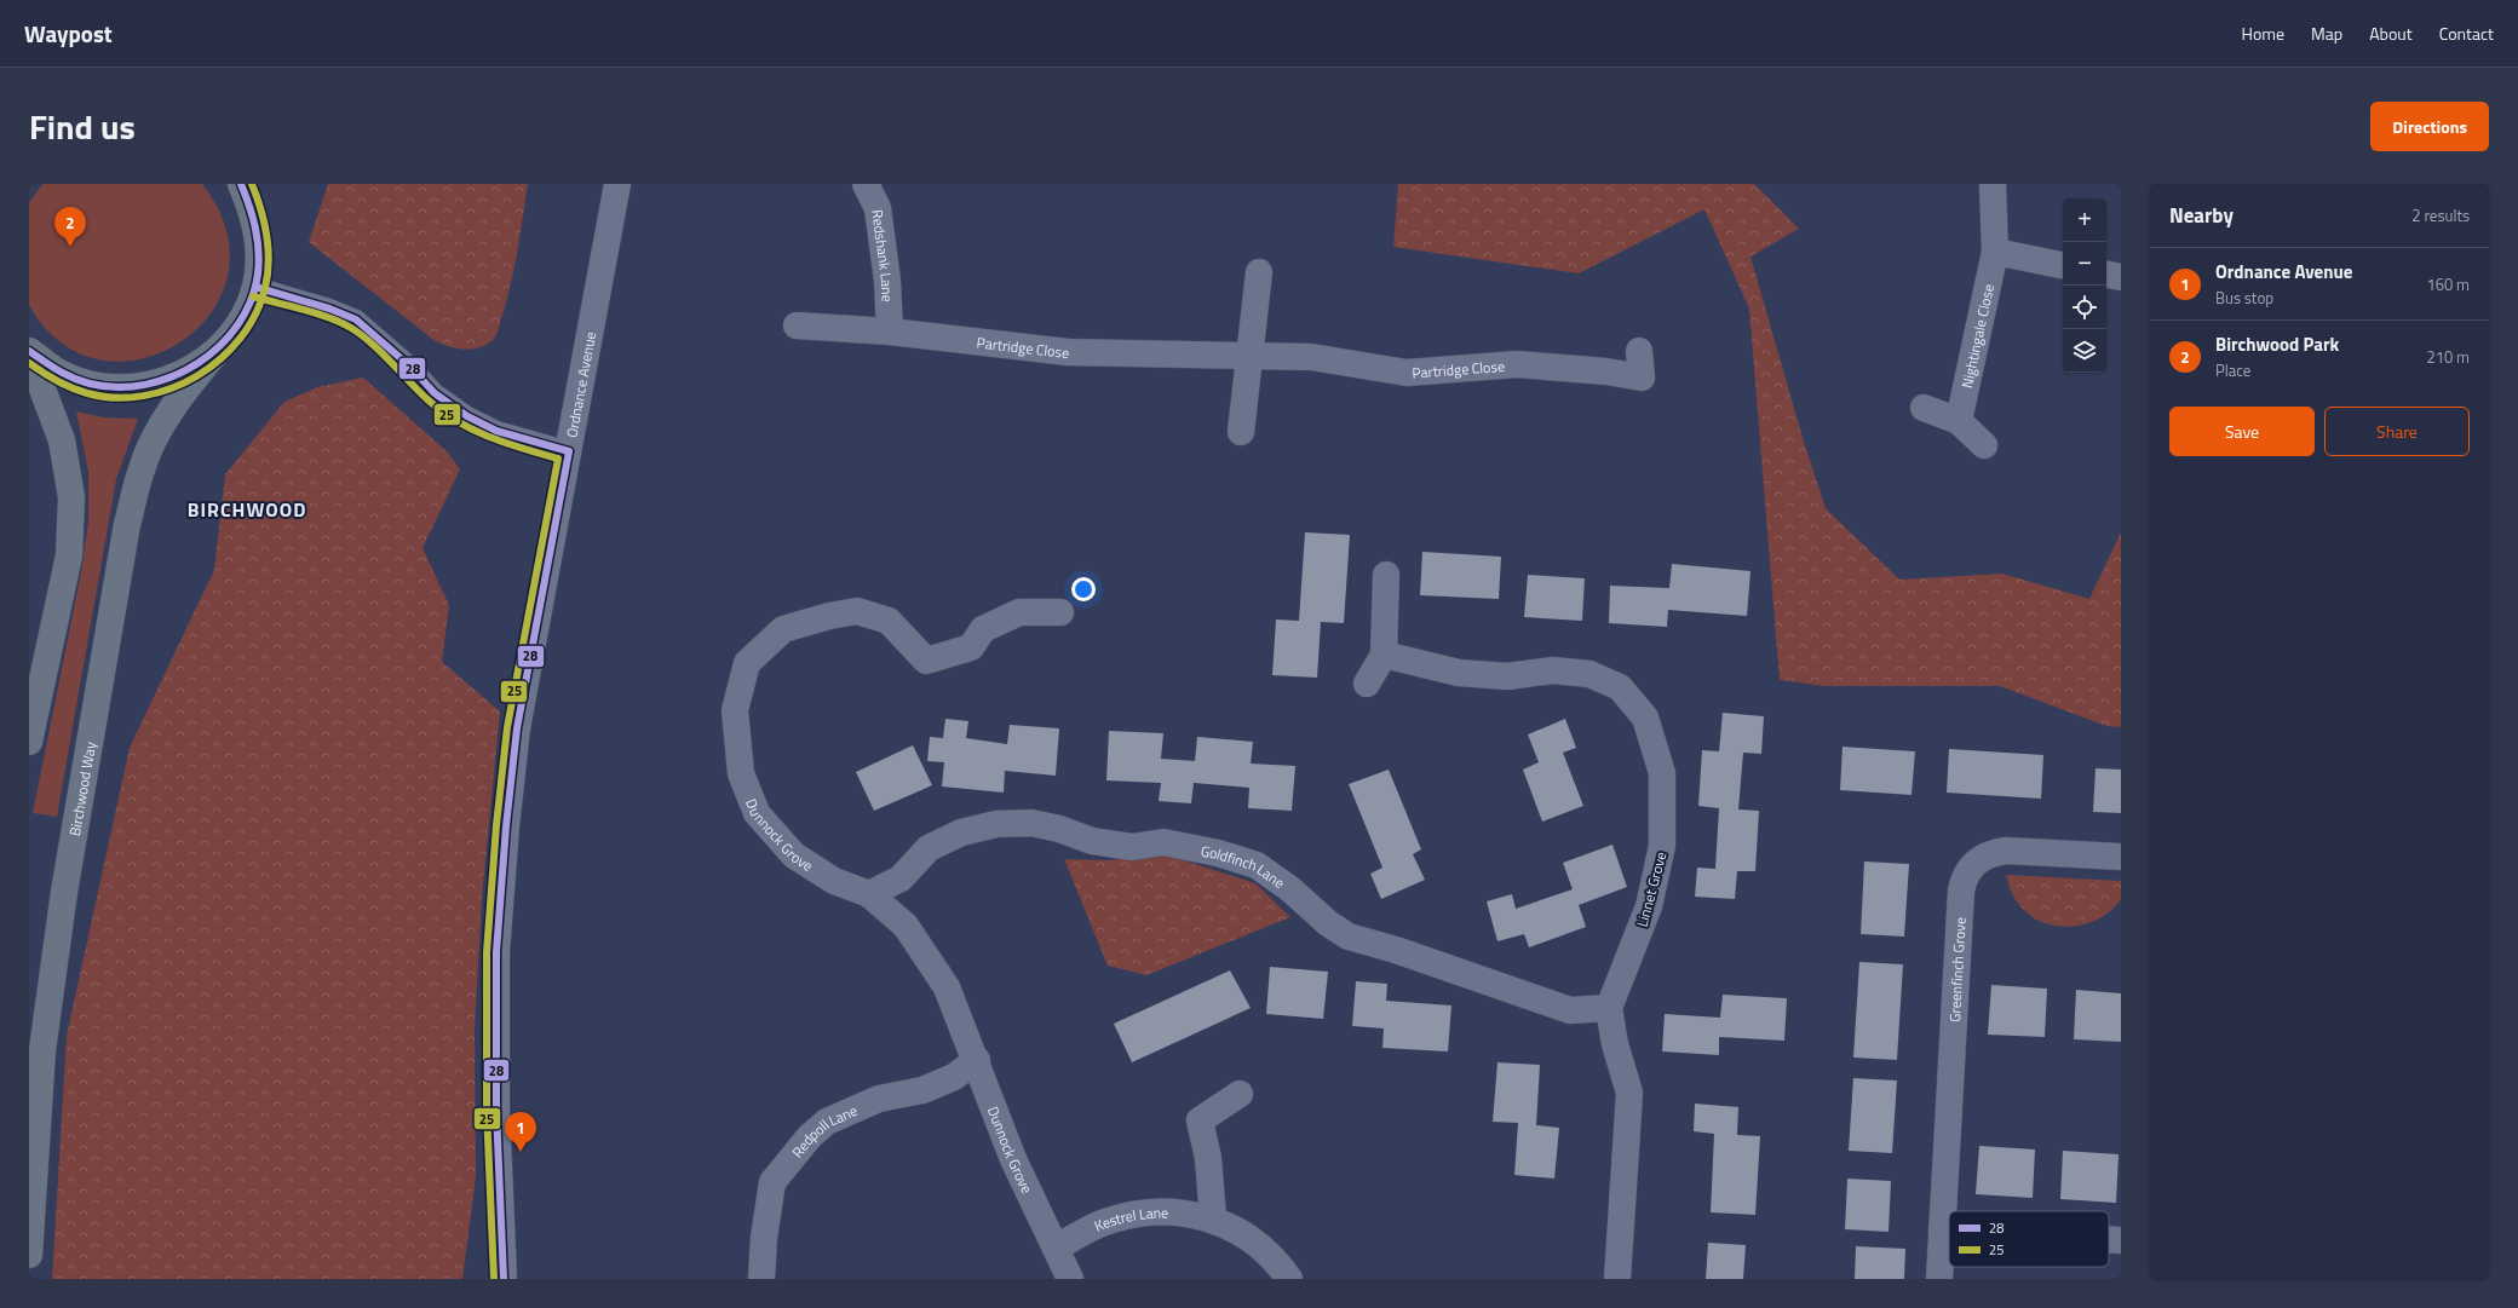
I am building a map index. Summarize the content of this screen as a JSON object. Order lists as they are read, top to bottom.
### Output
{
  "streets": {
    "main road": ["Birchwood Way"],
    "street": [
      "Redshank Lane",
      "Nightingale Close",
      "Partridge Close",
      "Ordnance Avenue",
      "Dunnock Grove",
      "Goldfinch Lane",
      "Linnet Grove",
      "Greenfinch Grove",
      "Redpoll Lane",
      "Kestrel Lane"
    ]
  },
  "crossings": [
    ["Redshank Lane", "Partridge Close"],
    ["Dunnock Grove", "Goldfinch Lane"],
    ["Dunnock Grove", "Redpoll Lane"],
    ["Dunnock Grove", "Kestrel Lane"],
    ["Goldfinch Lane", "Linnet Grove"]
  ],
  "districts": ["BIRCHWOOD"],
  "lines": ["transit line 28", "transit line 25"],
  "legend": ["28", "25"],
  "page": {
    "header": "Waypost",
    "nav": [
      "Home",
      "Map",
      "About",
      "Contact"
    ],
    "title": "Find us",
    "buttons": [
      "Directions",
      ["Save", "Share"]
    ],
    "heading": ["Nearby", "2 results"],
    "map_buttons": ["+", "−"],
    "pins": ["2", "1"],
    "list": [
      {
        "mark": "1",
        "name": "Ordnance Avenue",
        "note": "Bus stop",
        "value": "160 m"
      },
      {
        "mark": "2",
        "name": "Birchwood Park",
        "note": "Place",
        "value": "210 m"
      }
    ]
  }
}
